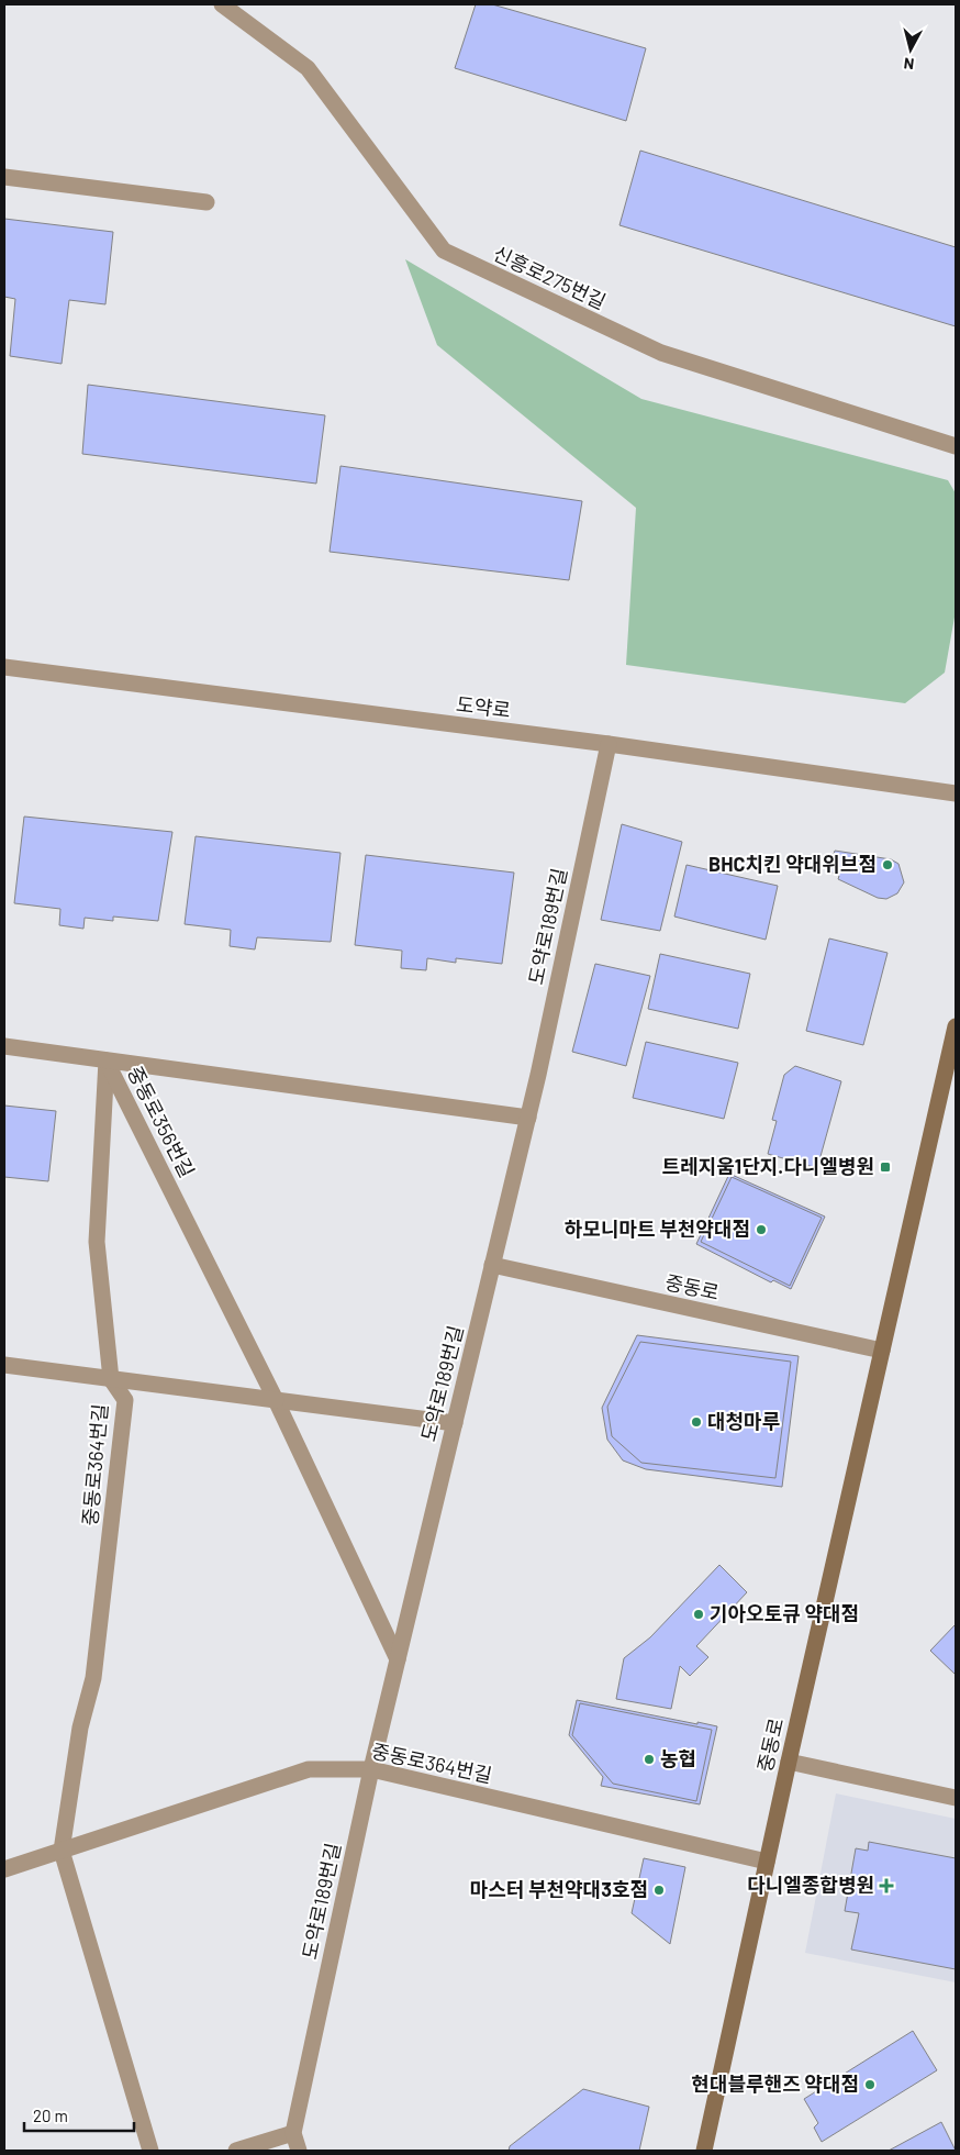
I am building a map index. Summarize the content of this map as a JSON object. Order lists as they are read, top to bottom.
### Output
{
  "streets": {
    "street": [
      "신흥로275번길",
      "도약로",
      "도약로189번길",
      "중동로356번길",
      "중동로",
      "중동로364번길"
    ]
  },
  "crossings": [
    ["도약로", "도약로189번길"],
    ["도약로189번길", "중동로"],
    ["도약로189번길", "중동로364번길"],
    ["중동로356번길", "중동로364번길"],
    ["중동로", "중동로364번길"]
  ],
  "places": {
    "other": [
      "BHC치킨 약대위브점",
      "하모니마트 부천약대점",
      "대청마루",
      "기아오토큐 약대점",
      "농협",
      "마스터 부천약대3호점",
      "현대블루핸즈 약대점"
    ],
    "transit": ["트레지움1단지.다니엘병원"],
    "health": ["다니엘종합병원"]
  },
  "scale_bar": "20 m",
  "north": "bottom"
}
